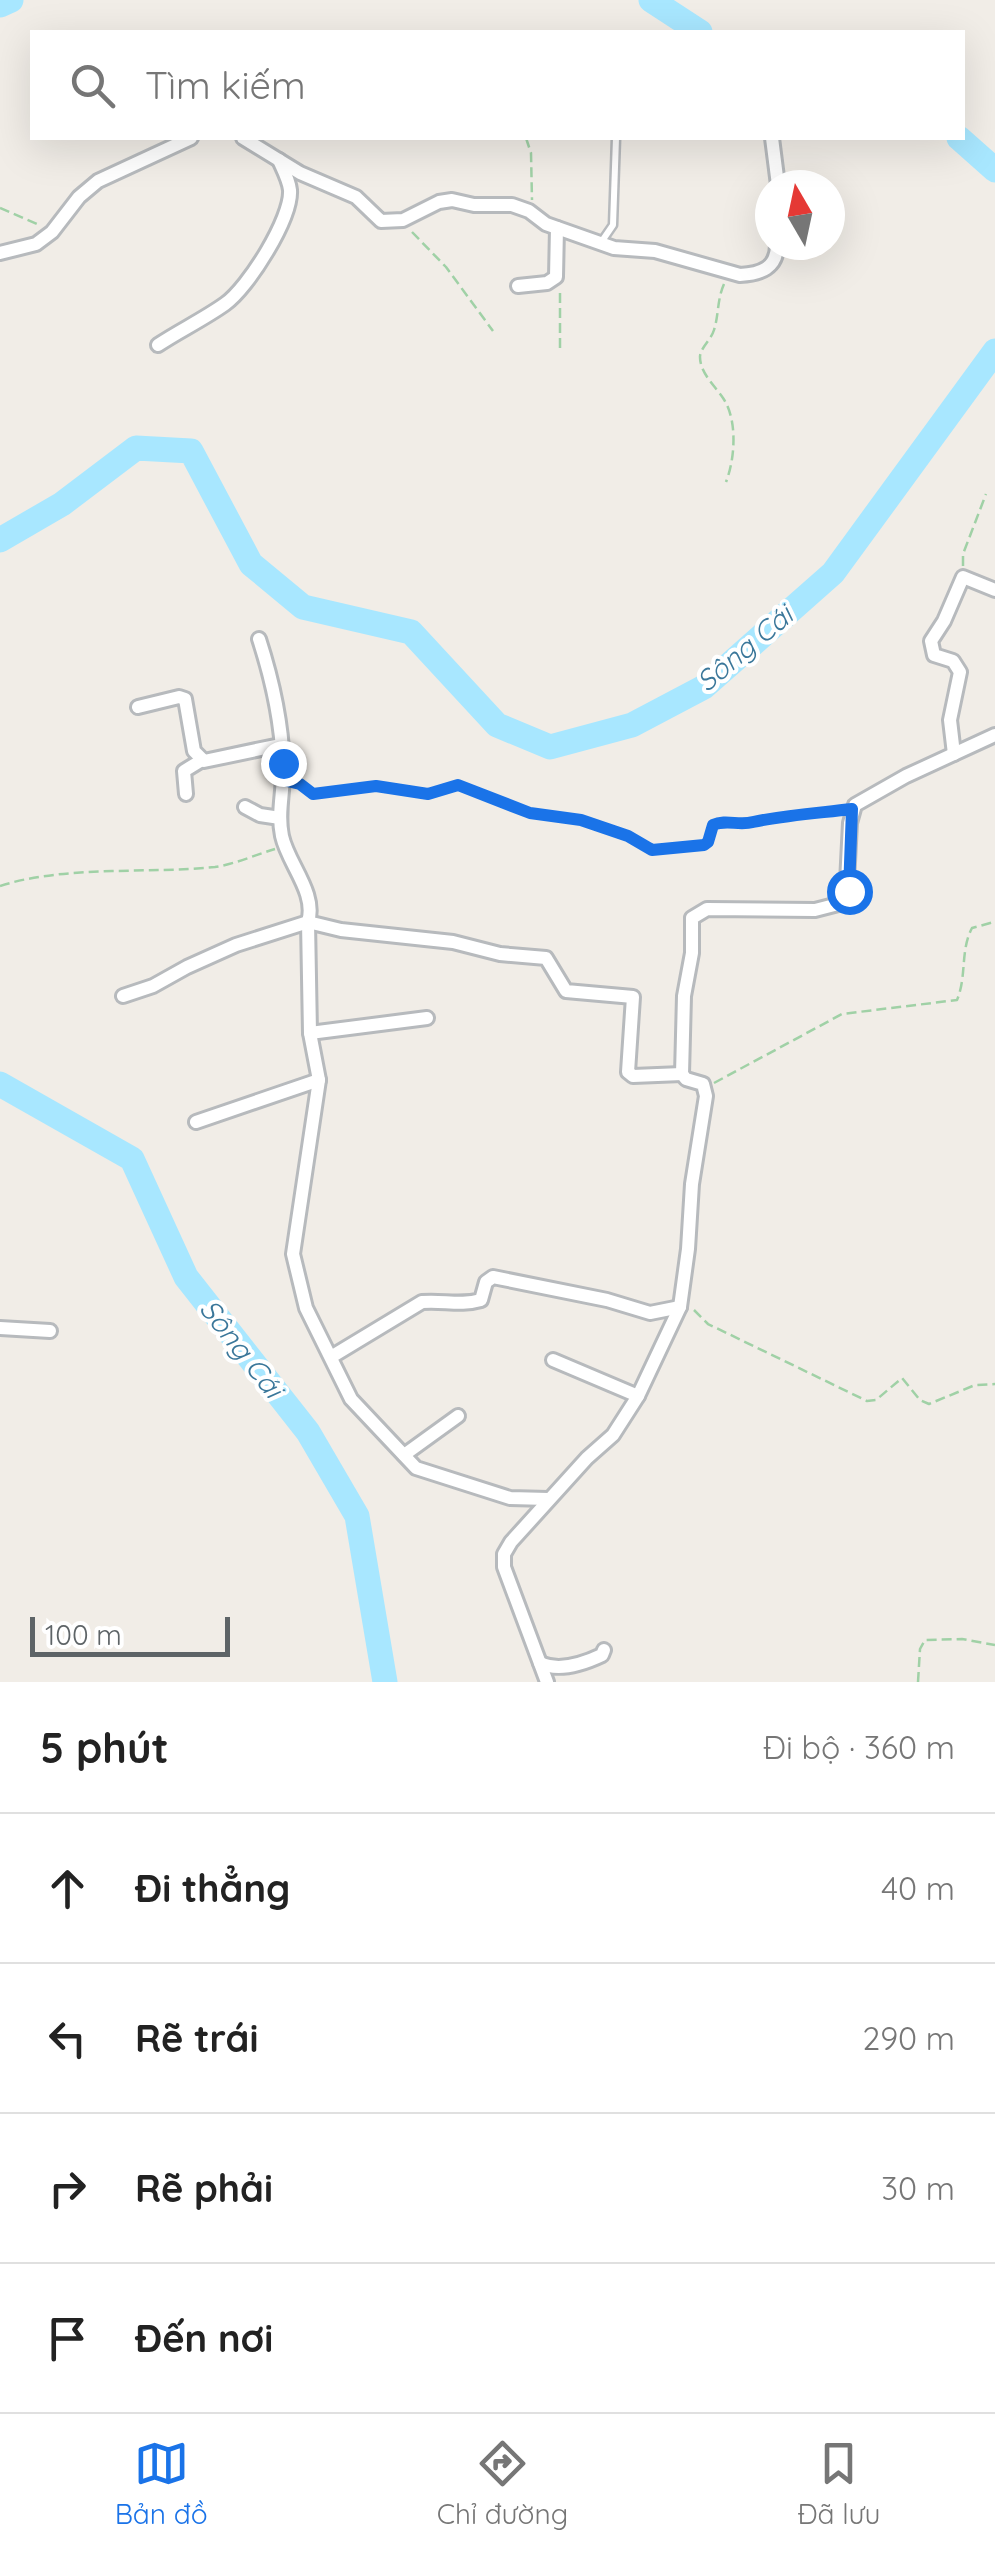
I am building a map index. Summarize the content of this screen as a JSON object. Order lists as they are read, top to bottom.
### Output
{
  "water": ["Sông Cái"],
  "scale_bar": "100 m",
  "north": "top",
  "page": {
    "search": "Tìm kiếm",
    "scale": "100 m",
    "heading": ["5 phút", "Đi bộ · 360 m"],
    "list": [
      ["Đi thẳng", "40 m"],
      ["Rẽ trái", "290 m"],
      ["Rẽ phải", "30 m"],
      "Đến nơi"
    ],
    "nav": ["Bản đồ", "Chỉ đường", "Đã lưu"]
  }
}
